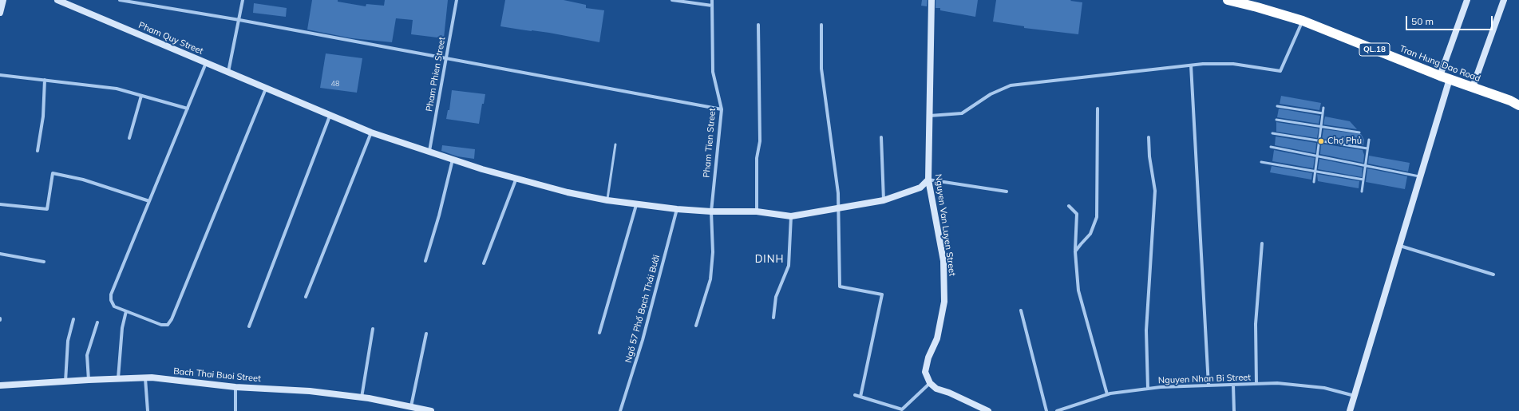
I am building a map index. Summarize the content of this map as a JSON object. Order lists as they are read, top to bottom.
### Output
{
  "streets": {
    "highway": ["QL.18", "Tran Hung Dao Road"],
    "street": [
      "Pham Quy Street",
      "Pham Phien Street",
      "Pham Tien Street",
      "Nguyen Van Luyen Street",
      "Ngõ 57 Phố Bạch Thái Bưởi",
      "Bach Thai Buoi Street",
      "Nguyen Nhan Bi Street"
    ]
  },
  "crossings": [
    ["Pham Quy Street", "Pham Phien Street"],
    ["Pham Quy Street", "Pham Tien Street"],
    ["Pham Quy Street", "Nguyen Van Luyen Street"],
    ["Pham Quy Street", "Ngõ 57 Phố Bạch Thái Bưởi"]
  ],
  "districts": ["DINH"],
  "places": ["Chợ Phủ"],
  "house_numbers": ["48"],
  "scale_bar": "50 m"
}
